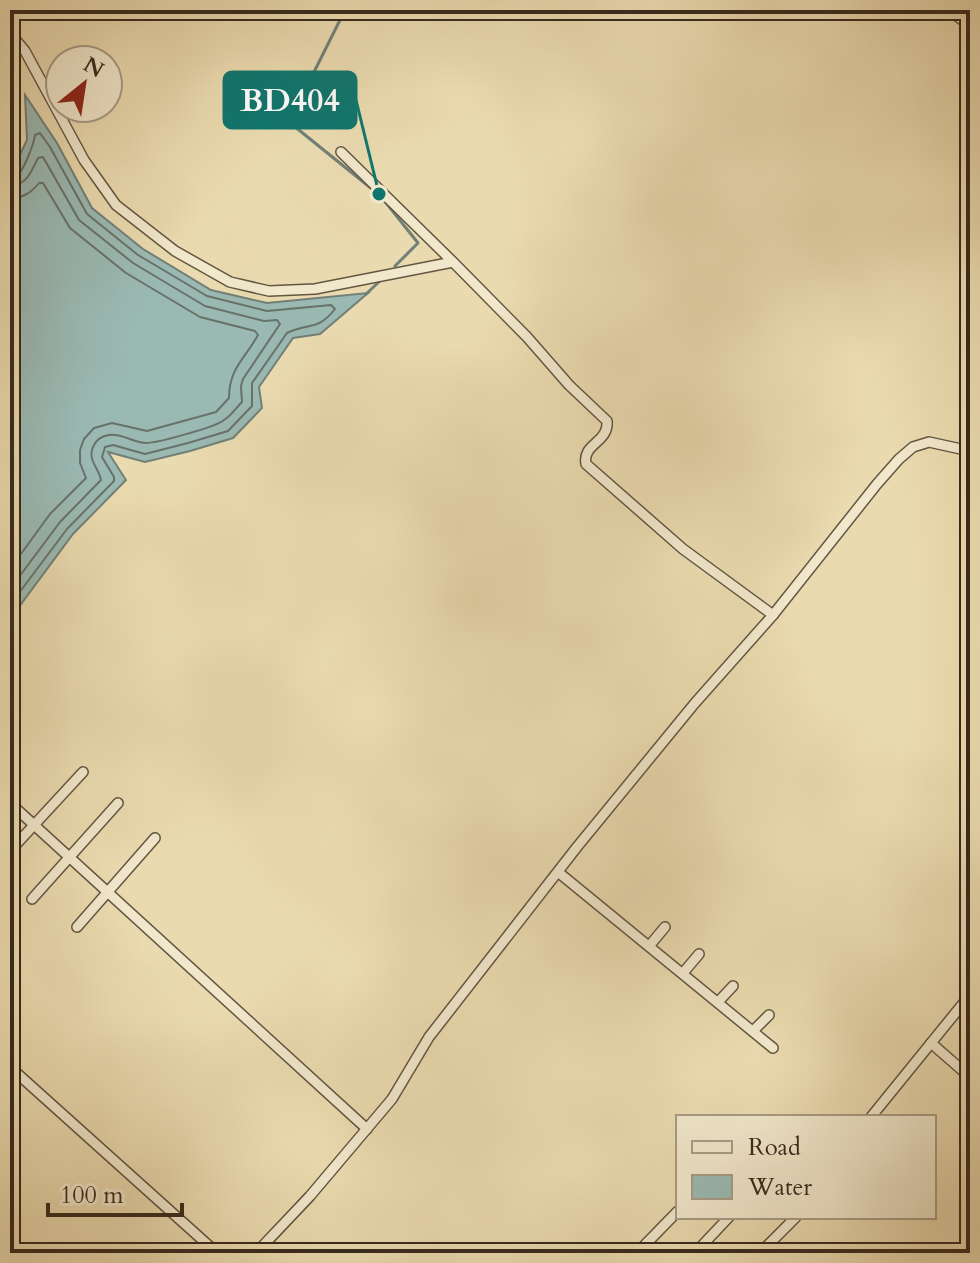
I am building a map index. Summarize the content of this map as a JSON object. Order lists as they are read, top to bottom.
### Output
{
  "places": ["BD404"],
  "legend": ["Road", "Water"],
  "scale_bar": "100 m",
  "north": "top right"
}
